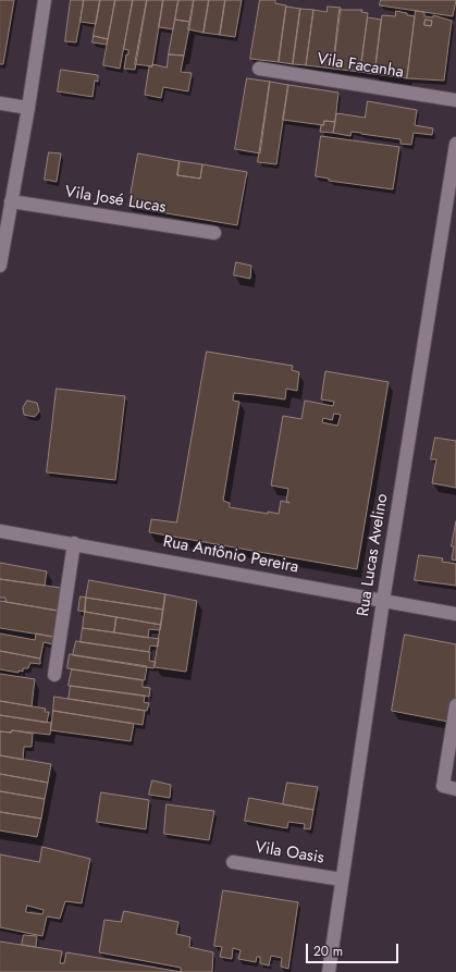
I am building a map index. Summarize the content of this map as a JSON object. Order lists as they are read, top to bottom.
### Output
{
  "streets": {
    "street": [
      "Vila Facanha",
      "Vila José Lucas",
      "Rua Antônio Pereira",
      "Rua Lucas Avelino",
      "Vila Oasis"
    ]
  },
  "crossings": [
    ["Rua Antônio Pereira", "Rua Lucas Avelino"],
    ["Rua Lucas Avelino", "Vila Oasis"]
  ],
  "scale_bar": "20 m"
}
